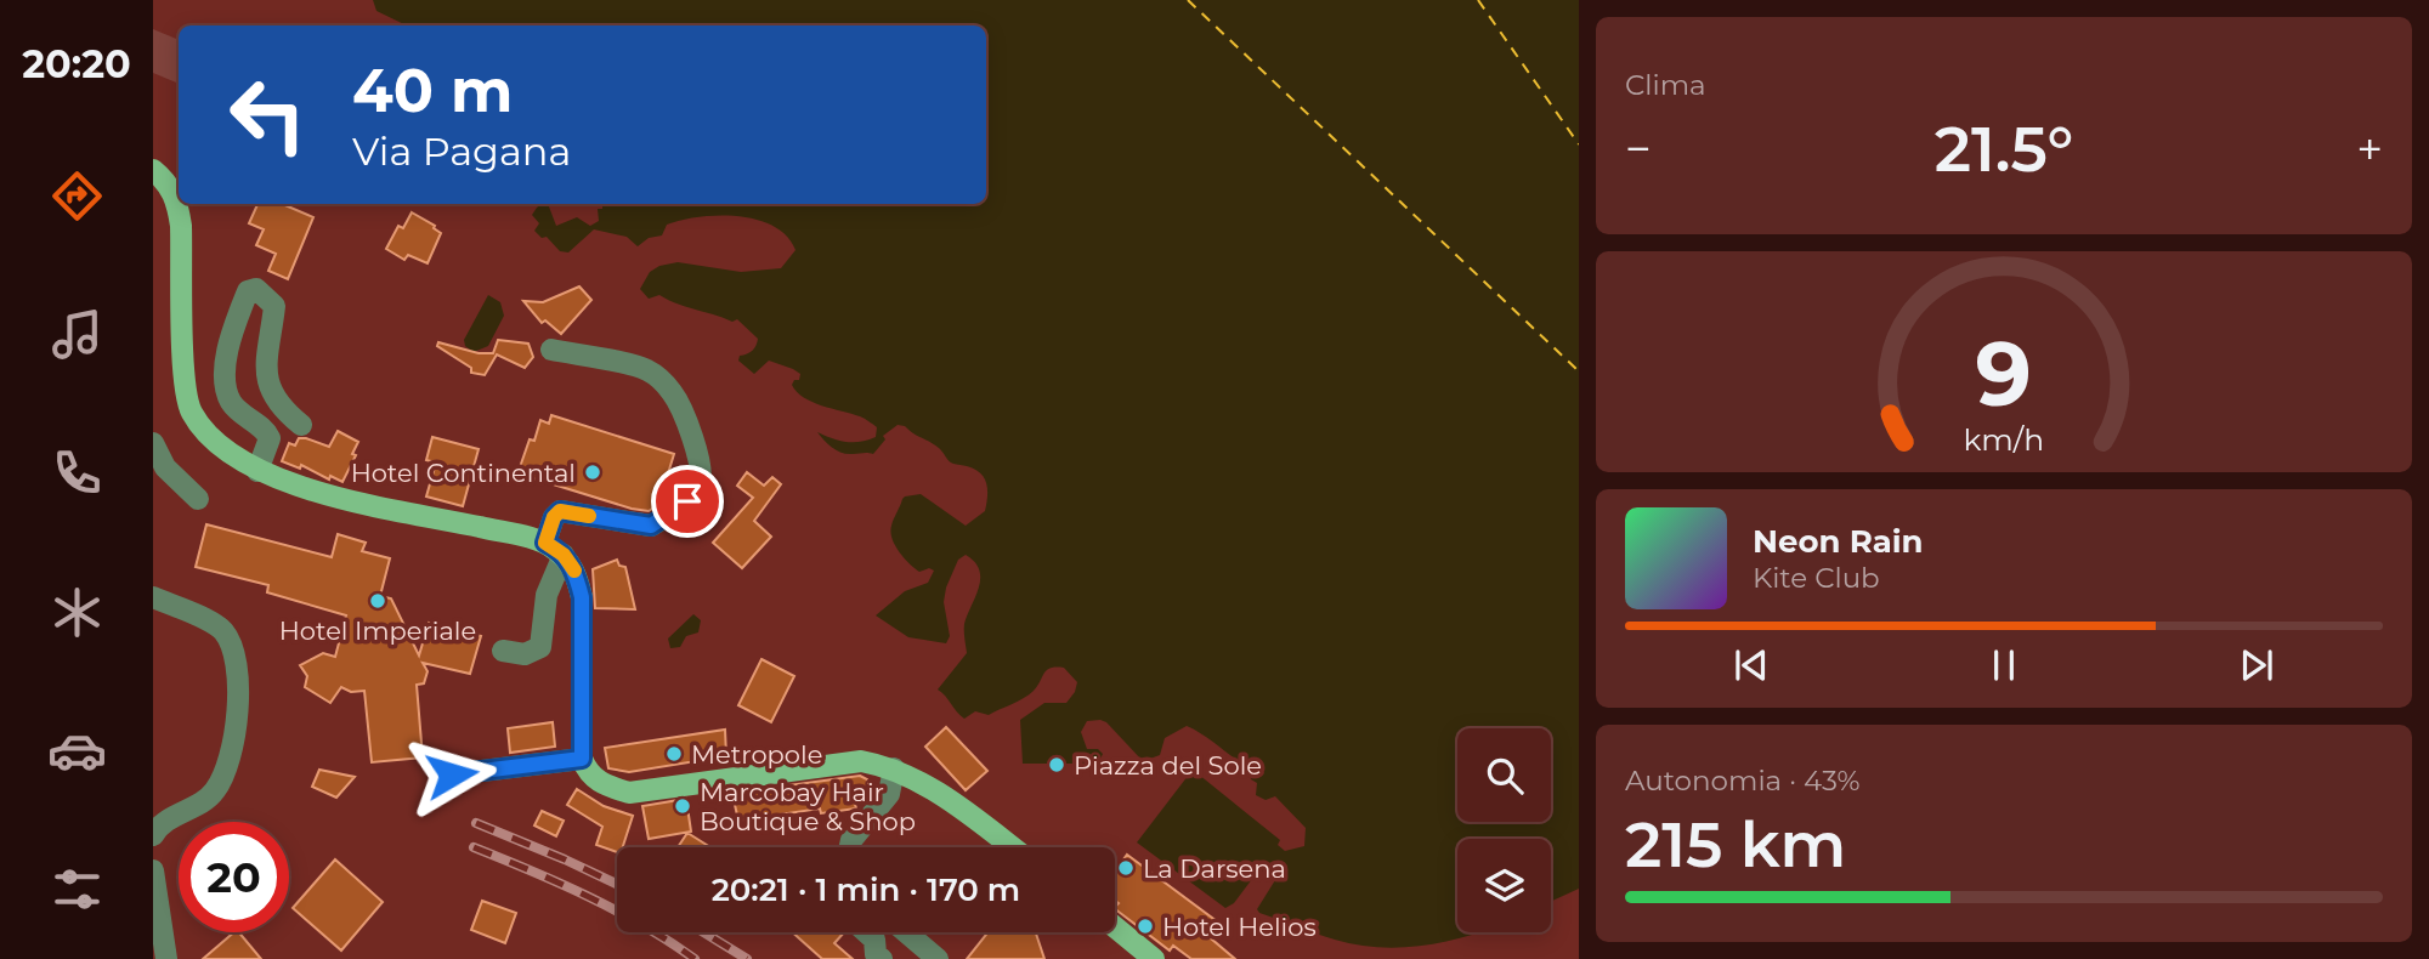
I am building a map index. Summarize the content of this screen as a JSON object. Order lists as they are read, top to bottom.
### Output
{
  "places": [
    "Hotel Continental",
    "Hotel Imperiale",
    "Metropole",
    "Piazza del Sole",
    "Marcobay Hair Boutique & Shop",
    "La Darsena",
    "Hotel Helios"
  ],
  "page": {
    "tabs": "20:20",
    "tile": [
      "Clima",
      ["Autonomia · 43%", "215 km"]
    ],
    "turn": ["40 m", "Via Pagana"],
    "heat": ["−", "21.5°", "+"],
    "song": ["Neon Rain", "Kite Club"],
    "limit": "20",
    "trip": "20:21 · 1 min · 170 m",
    "gauge": ["9", "km/h"]
  }
}
